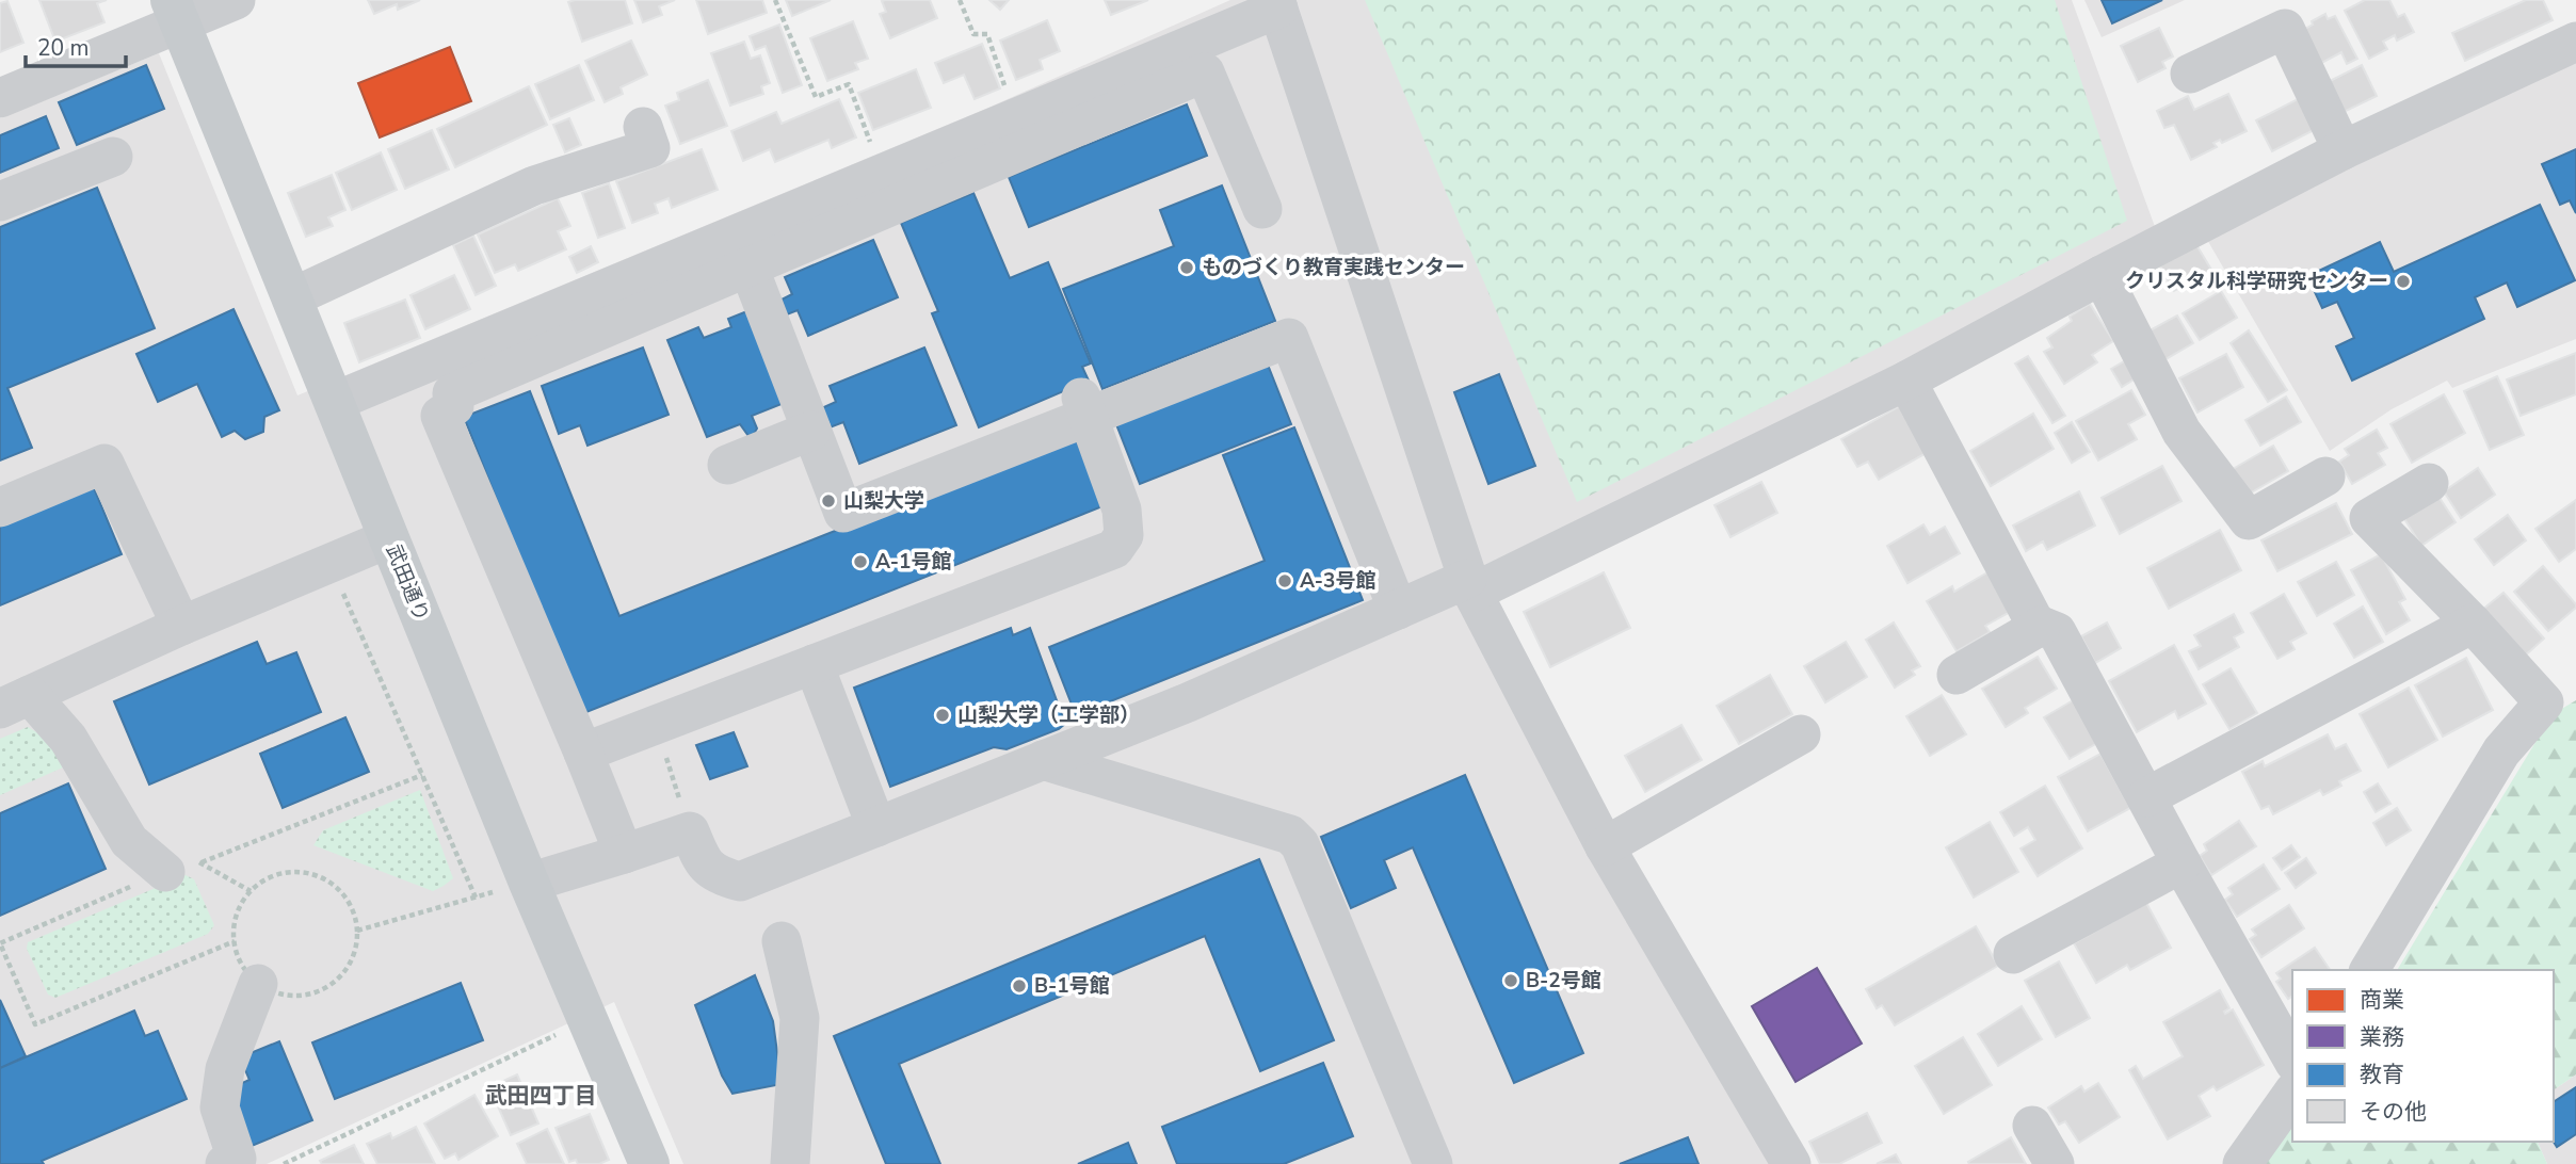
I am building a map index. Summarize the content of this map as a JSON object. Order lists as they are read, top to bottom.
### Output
{
  "streets": {
    "main road": ["武田通り"]
  },
  "districts": ["武田四丁目"],
  "places": [
    "ものづくり教育実践センター",
    "クリスタル科学研究センター",
    "山梨大学",
    "A-1号館",
    "A-3号館",
    "山梨大学（工学部）",
    "B-2号館",
    "B-1号館"
  ],
  "legend": [
    "商業",
    "業務",
    "教育",
    "その他"
  ],
  "scale_bar": "20 m"
}
